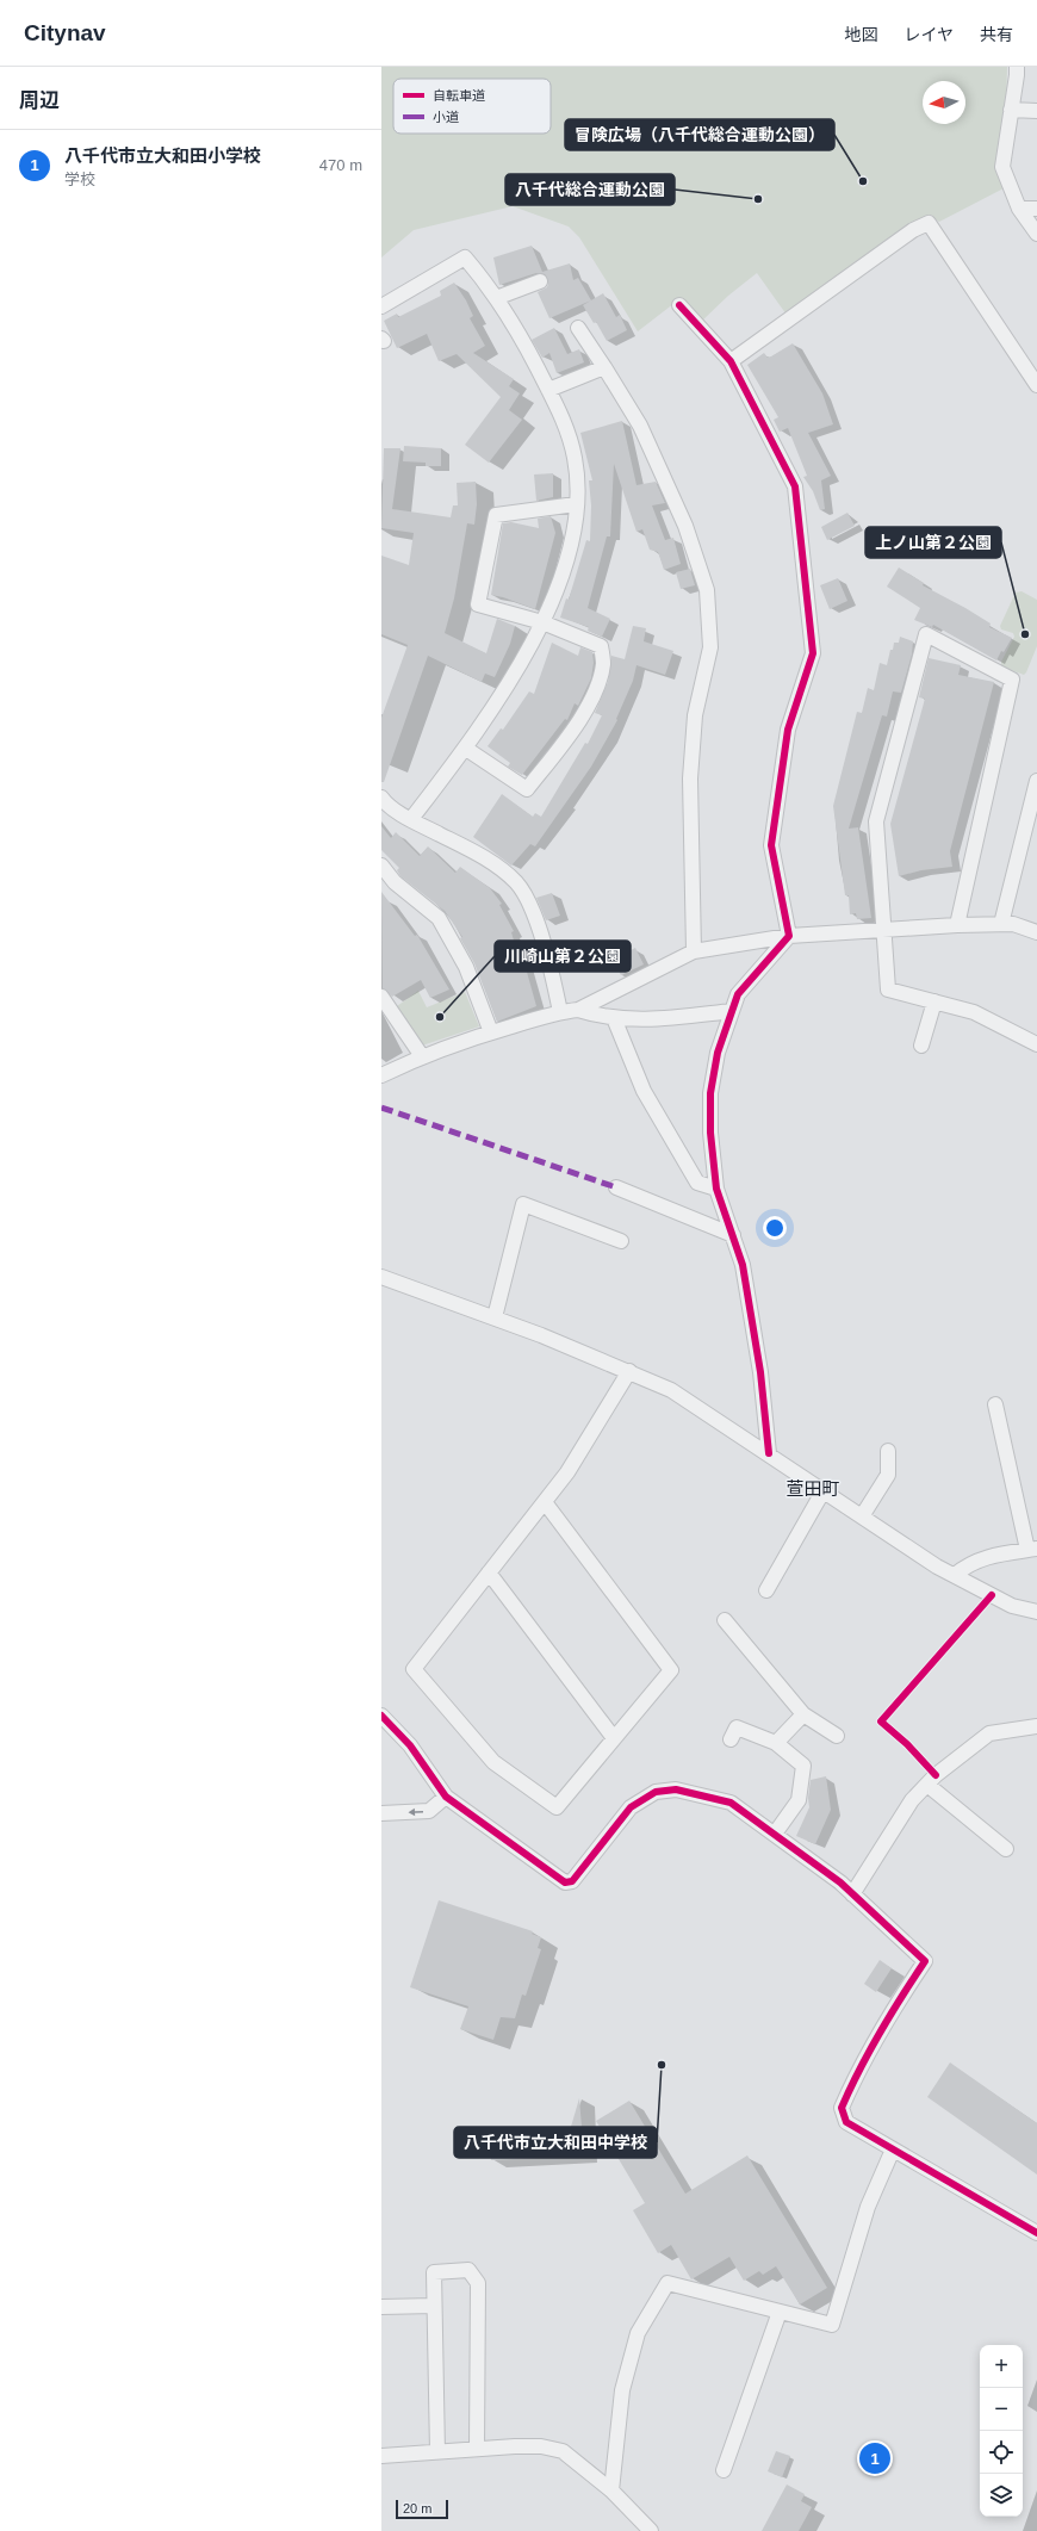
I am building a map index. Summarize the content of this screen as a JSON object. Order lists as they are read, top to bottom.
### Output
{
  "districts": ["萱田町"],
  "places": [
    "冒険広場（八千代総合運動公園）",
    "八千代総合運動公園",
    "上ノ山第２公園",
    "川崎山第２公園",
    "八千代市立大和田中学校"
  ],
  "legend": ["自転車道", "小道"],
  "scale_bar": "20 m",
  "north": "left",
  "page": {
    "header": "Citynav",
    "nav": ["地図", "レイヤ", "共有"],
    "heading": "周辺",
    "list": [
      {
        "mark": "1",
        "name": "八千代市立大和田小学校",
        "note": "学校",
        "value": "470 m"
      }
    ],
    "map_buttons": ["+", "−"],
    "pins": "1",
    "scale": "20 m"
  }
}
